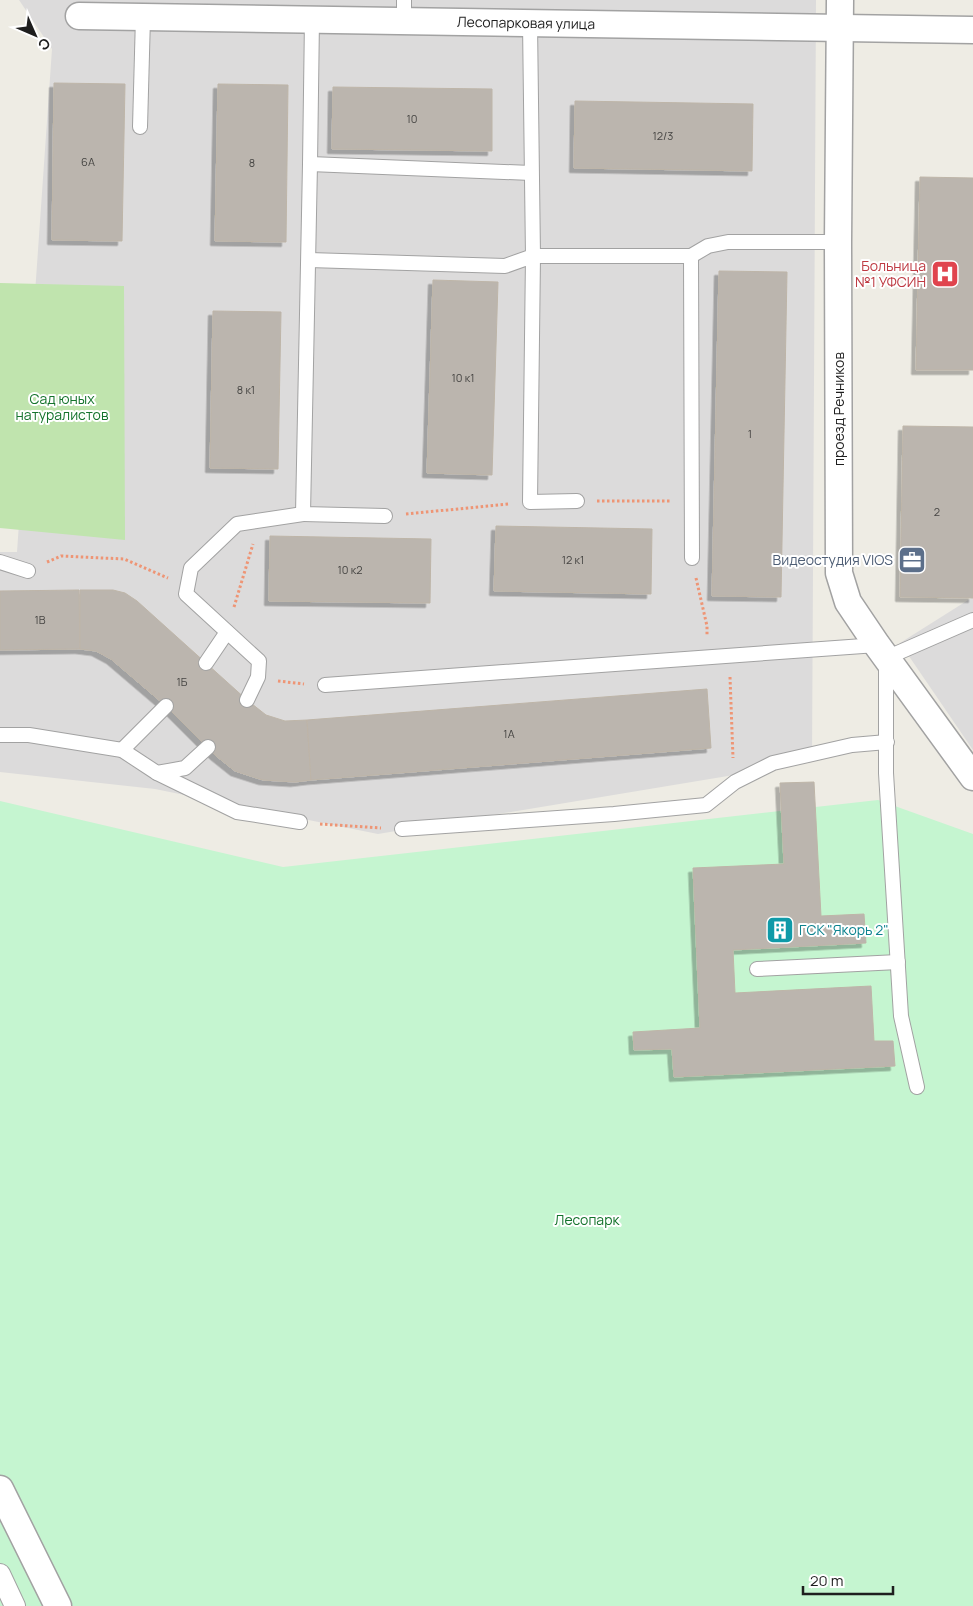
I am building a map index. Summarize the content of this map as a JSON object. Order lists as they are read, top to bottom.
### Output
{
  "streets": {
    "street": ["Лесопарковая улица", "проезд Речников"]
  },
  "crossings": [
    ["Лесопарковая улица", "проезд Речников"]
  ],
  "parks": ["Сад юных натуралистов", "Лесопарк"],
  "places": {
    "hospital": ["Больница №1 УФСИН"],
    "office": ["Видеостудия VIOS"],
    "building": ["ГСК \"Якорь 2\""]
  },
  "house_numbers": [
    "10",
    "12/3",
    "6А",
    "8",
    "10 к1",
    "8 к1",
    "1",
    "2",
    "12 к1",
    "10 к2",
    "1В",
    "1Б",
    "1А"
  ],
  "scale_bar": "20 m",
  "north": "bottom right"
}
